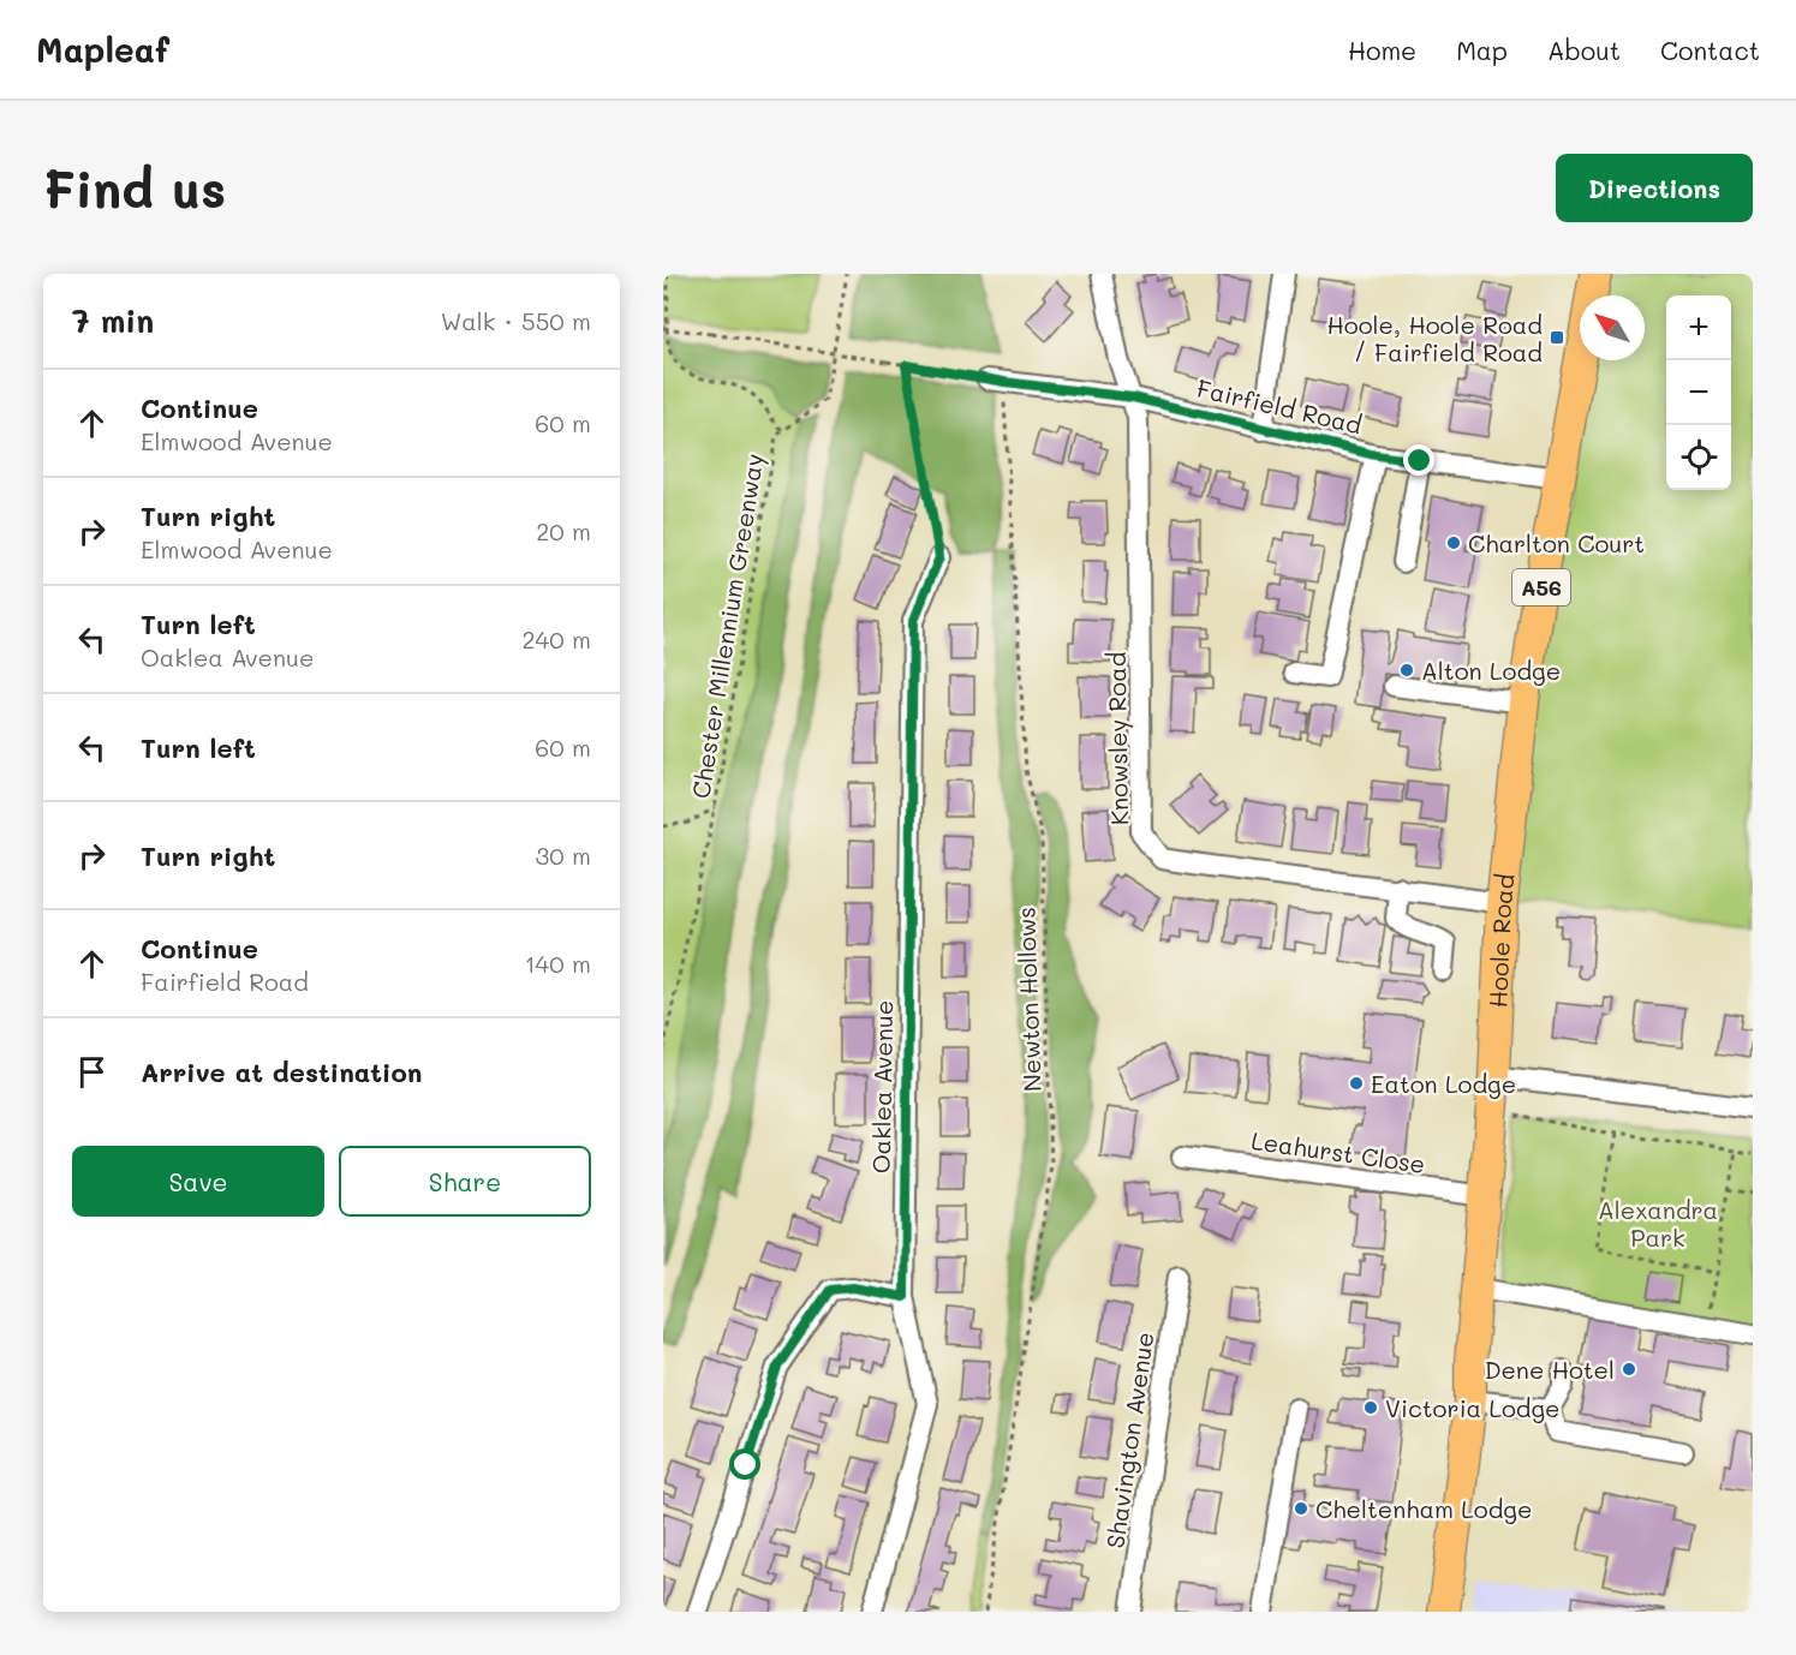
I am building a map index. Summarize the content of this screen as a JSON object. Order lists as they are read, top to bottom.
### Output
{
  "streets": {
    "highway": ["A56", "Hoole Road"],
    "street": [
      "Fairfield Road",
      "Knowsley Road",
      "Oaklea Avenue",
      "Leahurst Close",
      "Shavington Avenue"
    ],
    "path": ["Chester Millennium Greenway", "Newton Hollows"]
  },
  "crossings": [
    ["Fairfield Road", "Knowsley Road"],
    ["Fairfield Road", "Hoole Road"],
    ["Fairfield Road", "Newton Hollows"],
    ["Knowsley Road", "Hoole Road"],
    ["Hoole Road", "Leahurst Close"]
  ],
  "parks": ["Alexandra Park"],
  "places": {
    "transit": ["Hoole, Hoole Road / Fairfield Road"],
    "other": [
      "Charlton Court",
      "Alton Lodge",
      "Eaton Lodge",
      "Dene Hotel",
      "Victoria Lodge",
      "Cheltenham Lodge"
    ]
  },
  "north": "top left",
  "page": {
    "header": "Mapleaf",
    "nav": [
      "Home",
      "Map",
      "About",
      "Contact"
    ],
    "buttons": [
      "Directions",
      ["Save", "Share"]
    ],
    "title": "Find us",
    "heading": ["7 min", "Walk · 550 m"],
    "map_buttons": ["+", "−"],
    "list": [
      ["Continue", "Elmwood Avenue", "60 m"],
      ["Turn right", "Elmwood Avenue", "20 m"],
      ["Turn left", "Oaklea Avenue", "240 m"],
      ["Turn left", "60 m"],
      ["Turn right", "30 m"],
      ["Continue", "Fairfield Road", "140 m"],
      "Arrive at destination"
    ]
  }
}
